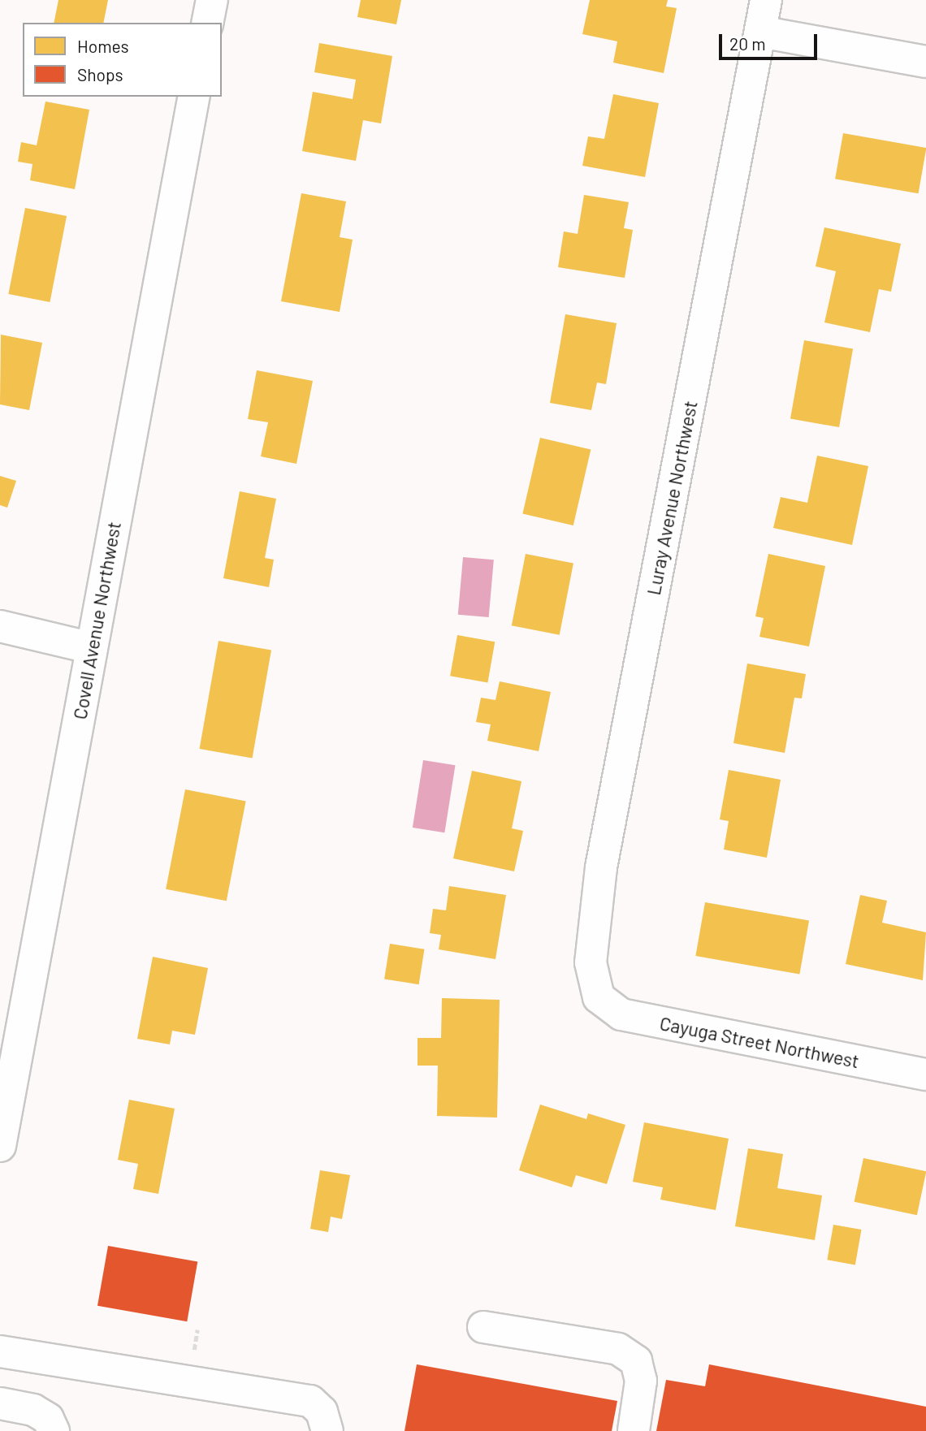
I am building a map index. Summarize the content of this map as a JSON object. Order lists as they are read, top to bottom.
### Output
{
  "streets": {
    "street": ["Luray Avenue Northwest", "Covell Avenue Northwest", "Cayuga Street Northwest"]
  },
  "crossings": [
    ["Luray Avenue Northwest", "Cayuga Street Northwest"]
  ],
  "legend": ["Homes", "Shops"],
  "scale_bar": "20 m"
}
